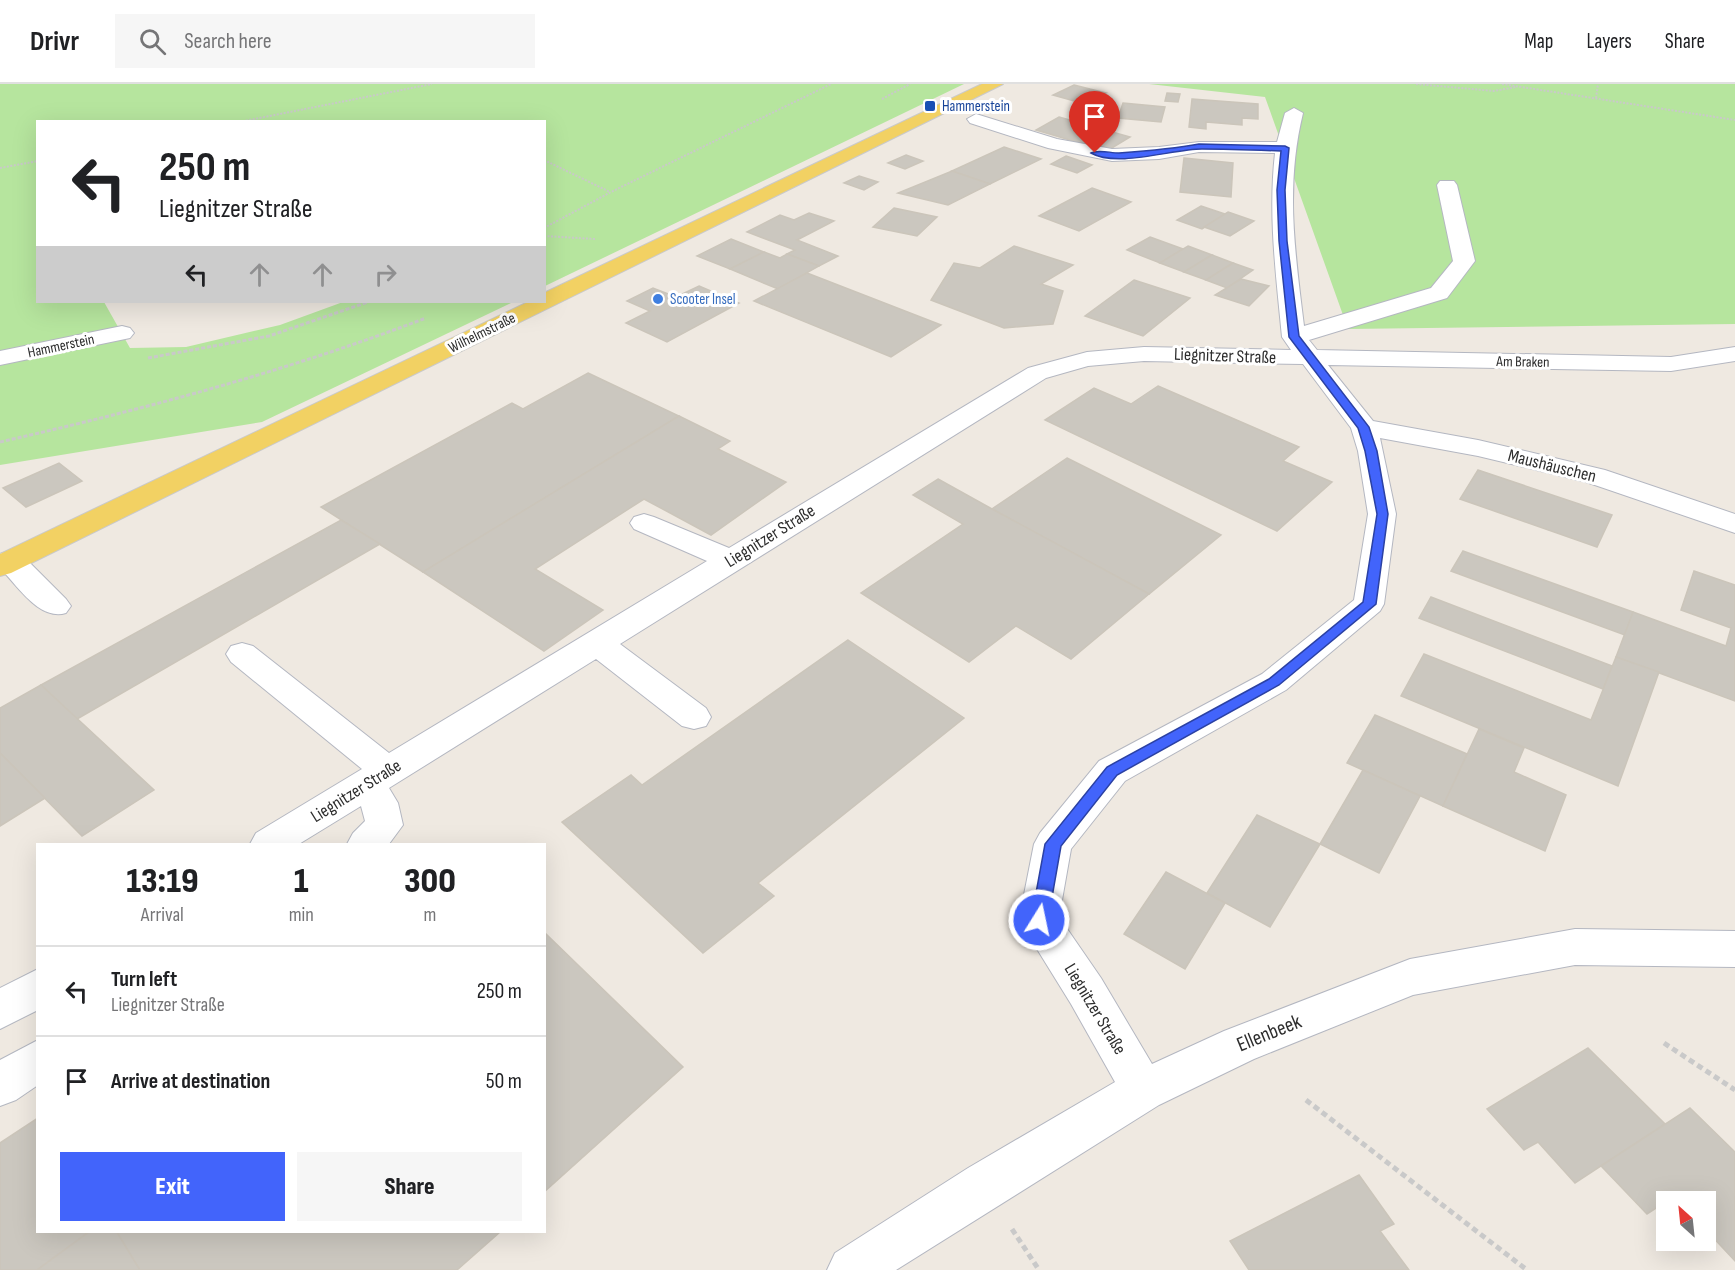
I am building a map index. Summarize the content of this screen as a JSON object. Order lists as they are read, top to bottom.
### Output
{
  "streets": {
    "main road": ["Wilhelmstraße"],
    "street": [
      "Hammerstein",
      "Liegnitzer Straße",
      "Am Braken",
      "Maushäuschen",
      "Ellenbeek"
    ]
  },
  "crossings": [
    ["Liegnitzer Straße", "Am Braken"],
    ["Liegnitzer Straße", "Maushäuschen"],
    ["Liegnitzer Straße", "Ellenbeek"]
  ],
  "places": {
    "transit": ["Hammerstein"],
    "other": ["Scooter Insel"]
  },
  "north": "top left",
  "page": {
    "header": "Drivr",
    "search": "Search here",
    "nav": ["Map", "Layers", "Share"],
    "turn": ["250 m", "Liegnitzer Straße"],
    "eta": [
      "13:19",
      "Arrival",
      "1",
      "min",
      "300",
      "m"
    ],
    "list": [
      {
        "name": "Turn left",
        "note": "Liegnitzer Straße",
        "value": "250 m"
      },
      {
        "name": "Arrive at destination",
        "value": "50 m"
      }
    ],
    "buttons": ["Exit", "Share"]
  }
}
